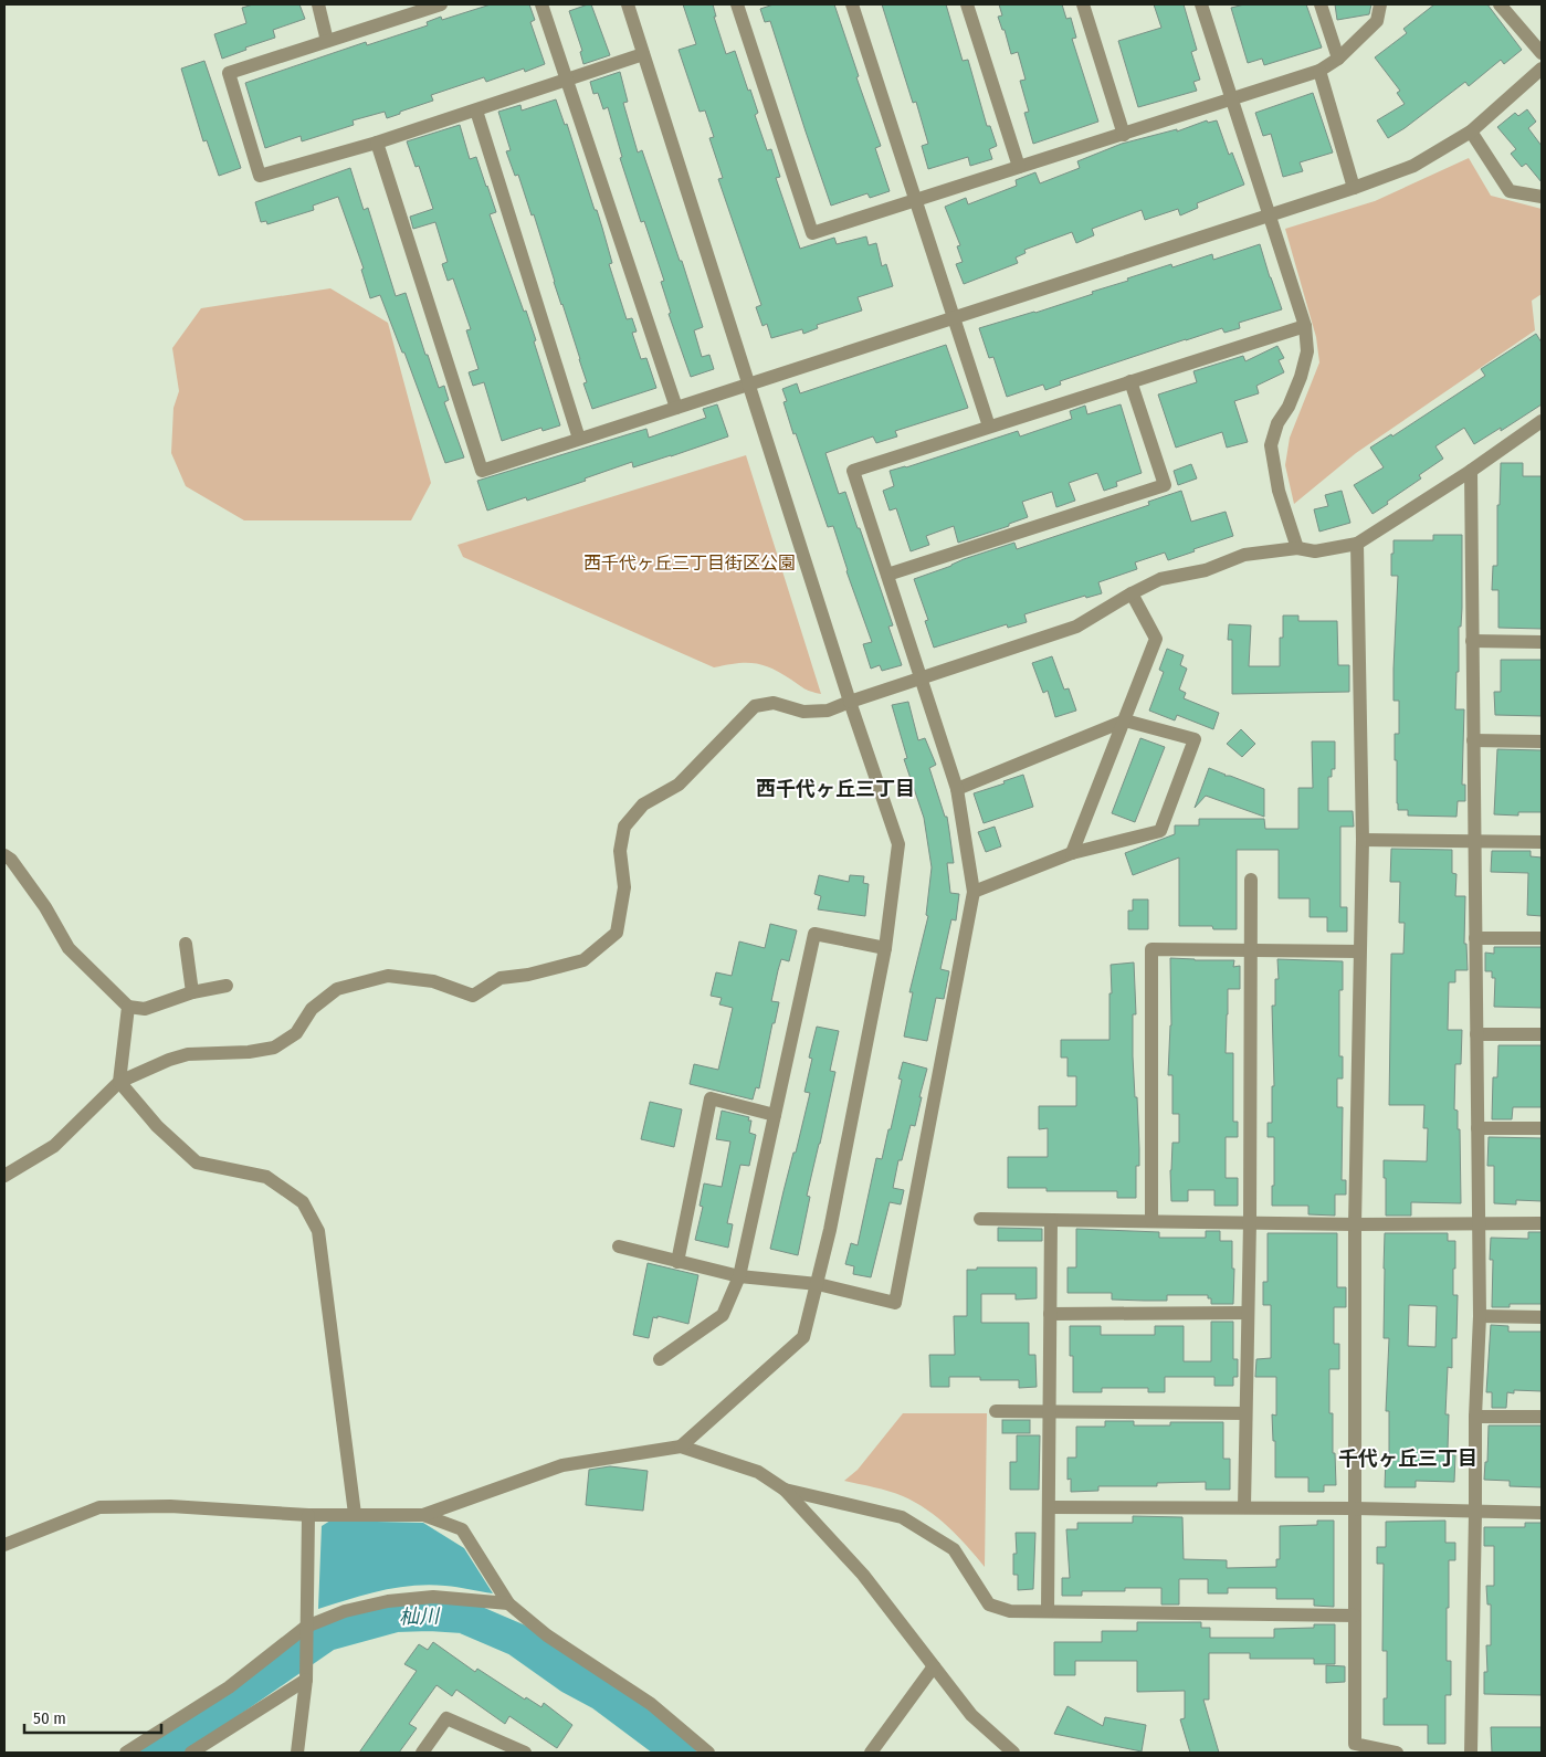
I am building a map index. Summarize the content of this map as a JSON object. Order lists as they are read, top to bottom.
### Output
{
  "districts": ["西千代ヶ丘三丁目", "千代ヶ丘三丁目"],
  "water": ["杣川"],
  "parks": ["西千代ヶ丘三丁目街区公園"],
  "scale_bar": "50 m"
}
